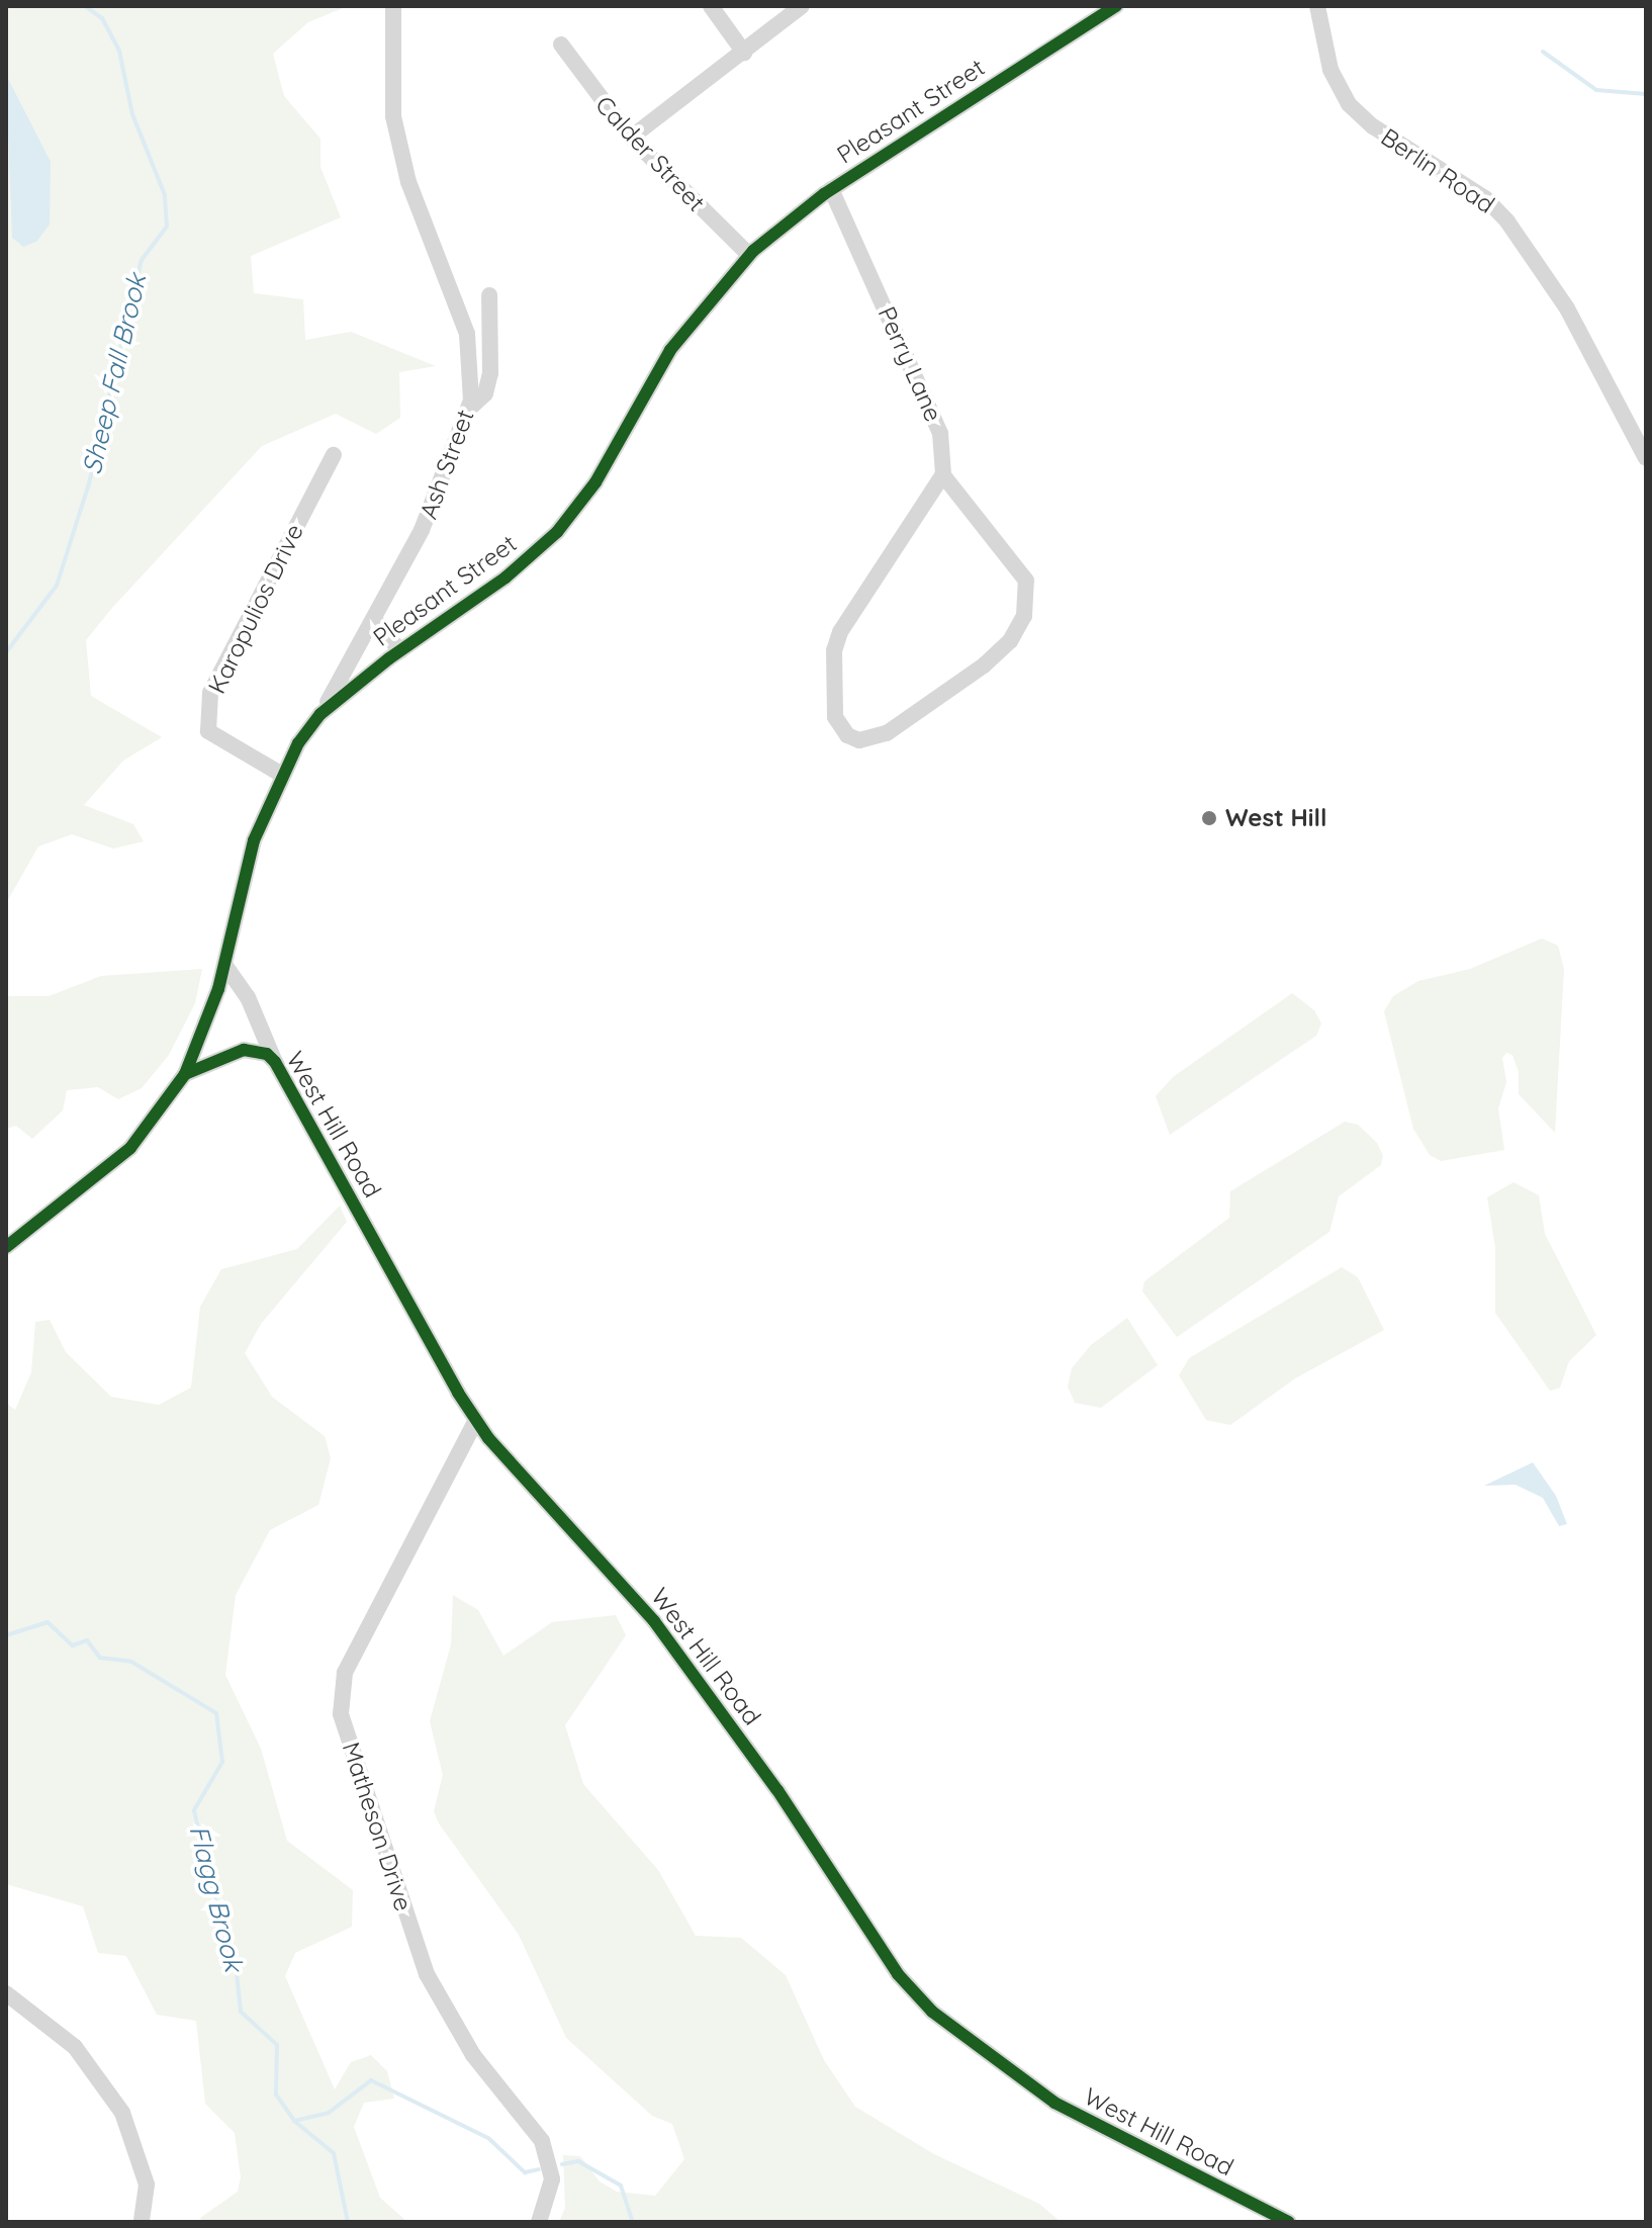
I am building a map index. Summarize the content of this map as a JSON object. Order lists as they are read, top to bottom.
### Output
{
  "streets": {
    "street": [
      "Pleasant Street",
      "Calder Street",
      "Berlin Road",
      "Perry Lane",
      "Ash Street",
      "Karopulios Drive",
      "West Hill Road",
      "Matheson Drive"
    ]
  },
  "crossings": [
    ["Pleasant Street", "Calder Street"],
    ["Pleasant Street", "Perry Lane"],
    ["Pleasant Street", "Ash Street"],
    ["Pleasant Street", "Karopulios Drive"],
    ["Pleasant Street", "West Hill Road"],
    ["West Hill Road", "Matheson Drive"]
  ],
  "water": ["Sheep Fall Brook", "Flagg Brook"],
  "places": ["West Hill"]
}
